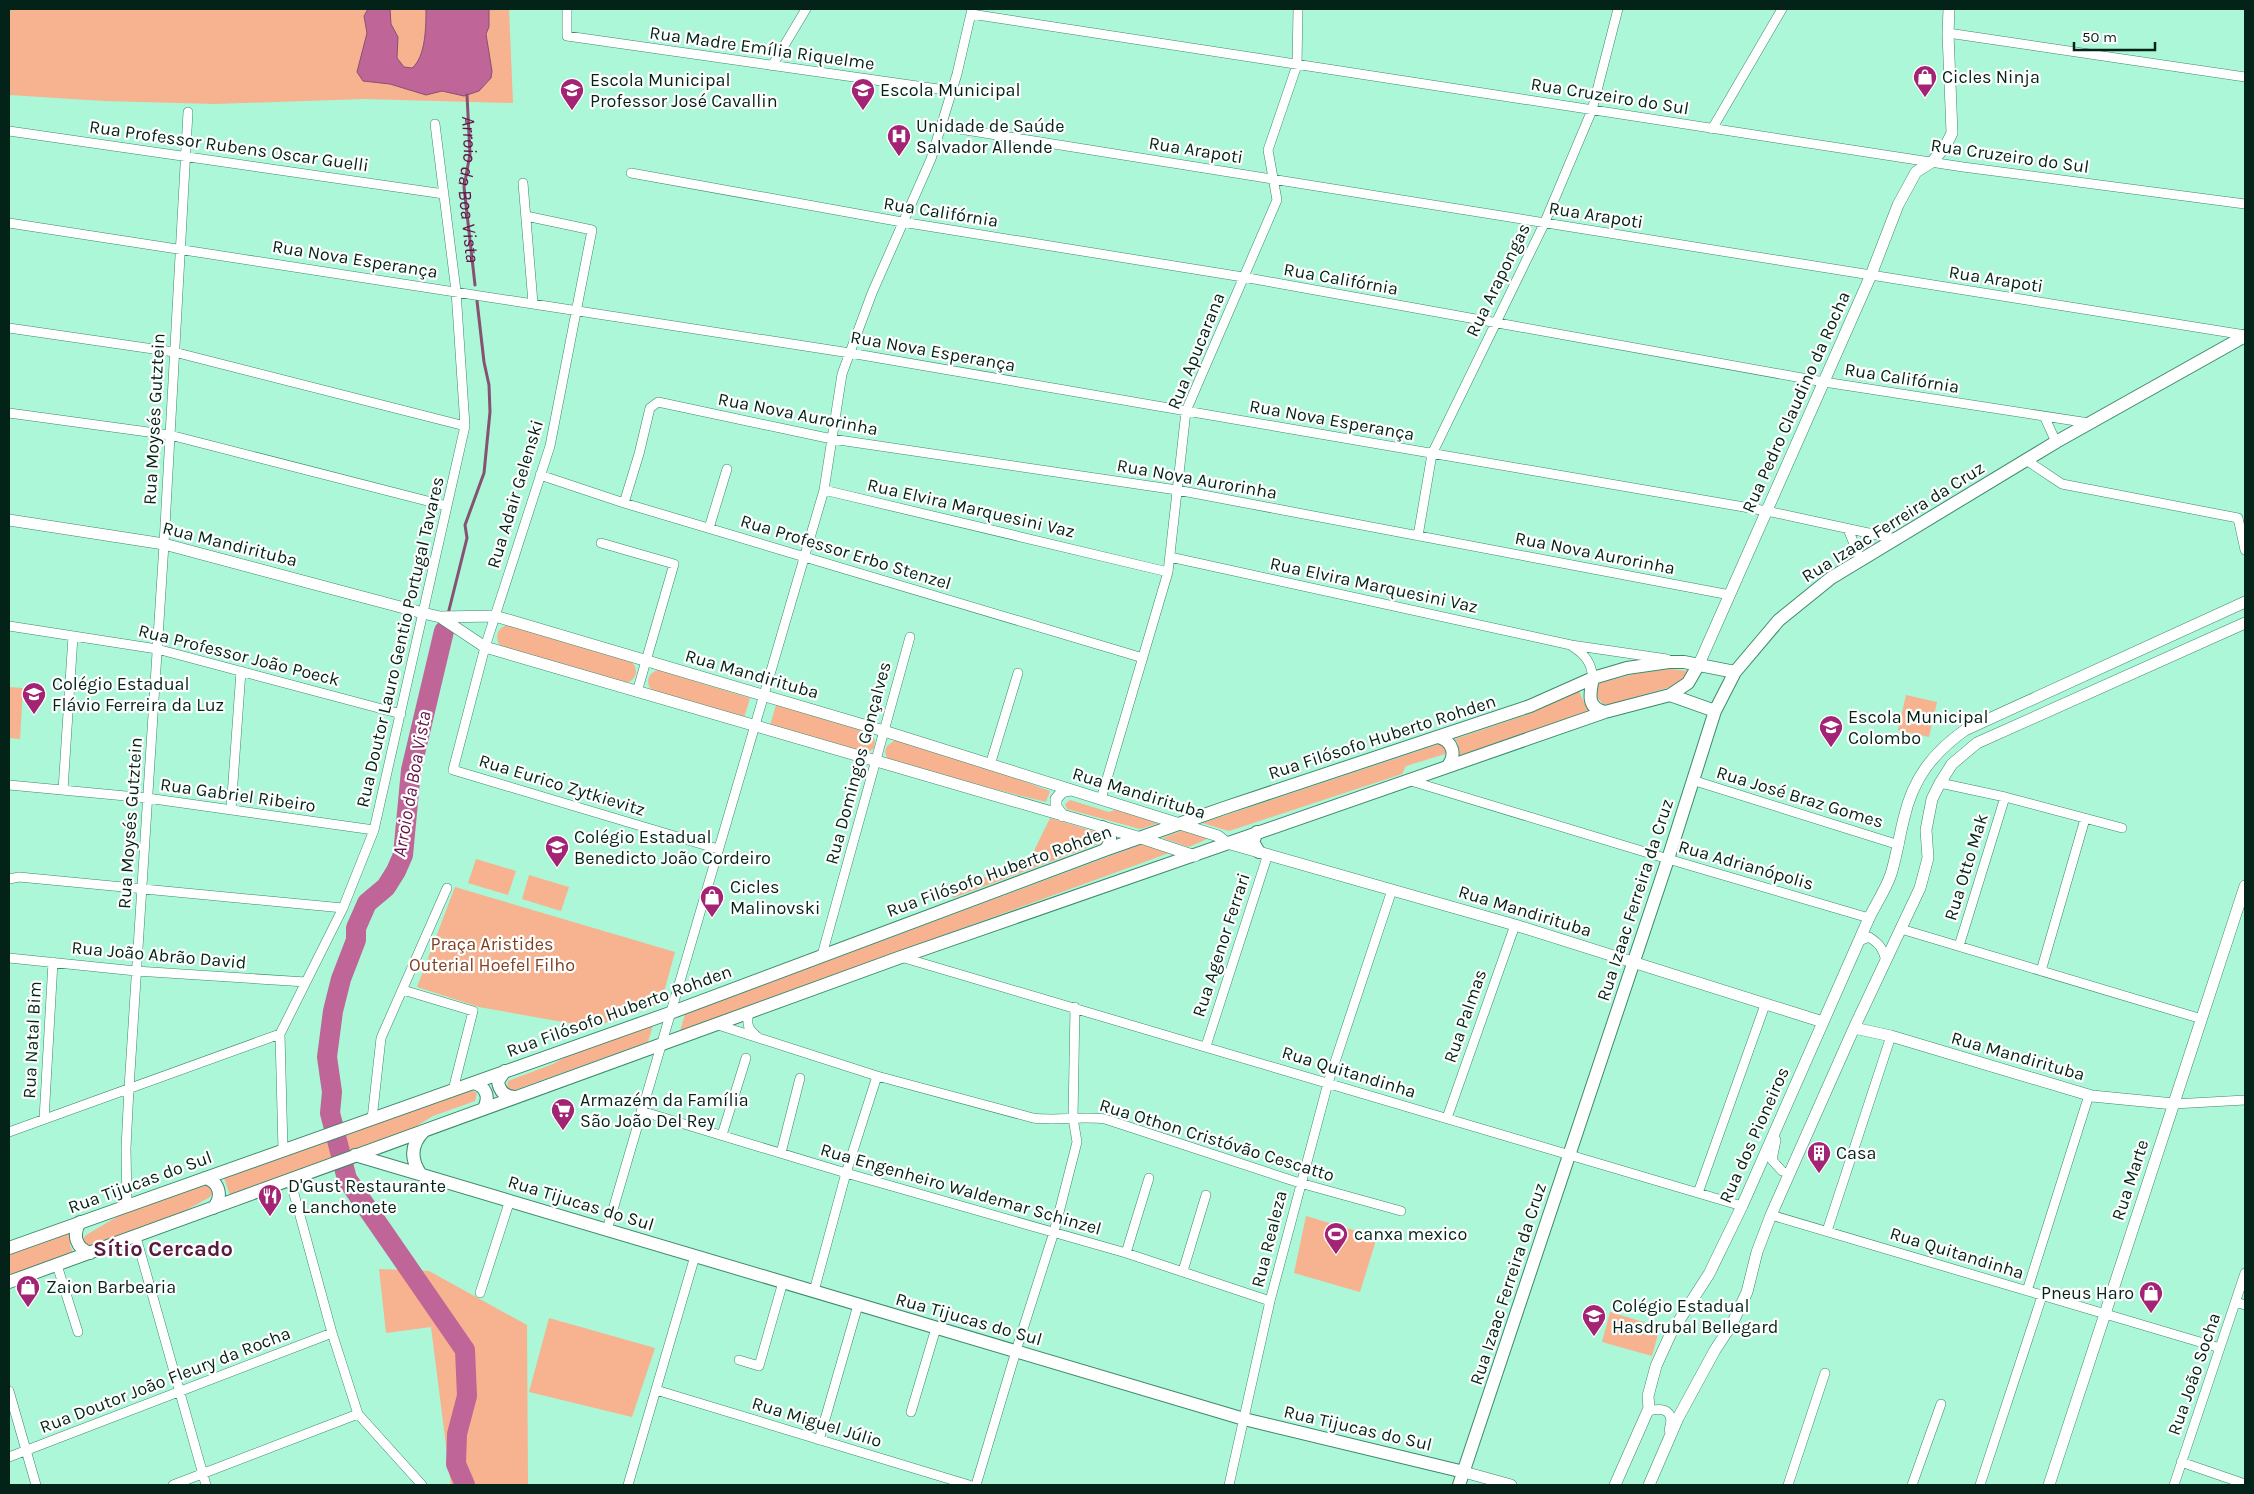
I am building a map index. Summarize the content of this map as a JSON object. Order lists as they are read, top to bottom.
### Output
{
  "streets": {
    "main road": ["Rua Izaac Ferreira da Cruz", "Rua Filósofo Huberto Rohden", "Rua Tijucas do Sul"],
    "street": [
      "Rua Madre Emília Riquelme",
      "Rua Cruzeiro do Sul",
      "Rua Professor Rubens Oscar Guelli",
      "Rua Arapoti",
      "Rua Califórnia",
      "Rua Nova Esperança",
      "Rua Arapongas",
      "Rua Apucarana",
      "Rua Pedro Claudino da Rocha",
      "Rua Nova Aurorinha",
      "Rua Moysés Gutztein",
      "Rua Adair Gelenski",
      "Rua Elvira Marquesini Vaz",
      "Rua Mandirituba",
      "Rua Professor Erbo Stenzel",
      "Rua Doutor Lauro Gentio Portugal Tavares",
      "Rua Professor João Poeck",
      "Rua Domingos Gonçalves",
      "Rua Eurico Zytkievitz",
      "Rua Gabriel Ribeiro",
      "Rua José Braz Gomes",
      "Rua Adrianópolis",
      "Rua Otto Mak",
      "Rua Agenor Ferrari",
      "Rua João Abrão David",
      "Rua Palmas",
      "Rua Natal Bim",
      "Rua Quitandinha",
      "Rua dos Pioneiros",
      "Rua Othon Cristóvão Cescatto",
      "Rua Marte",
      "Rua Engenheiro Waldemar Schinzel",
      "Rua Realeza",
      "Rua João Socha",
      "Rua Doutor João Fleury da Rocha",
      "Rua Miguel Júlio"
    ]
  },
  "crossings": [
    ["Rua Cruzeiro do Sul", "Rua Arapongas"],
    ["Rua Cruzeiro do Sul", "Rua Apucarana"],
    ["Rua Cruzeiro do Sul", "Rua Pedro Claudino da Rocha"],
    ["Rua Professor Rubens Oscar Guelli", "Rua Moysés Gutztein"],
    ["Rua Professor Rubens Oscar Guelli", "Rua Doutor Lauro Gentio Portugal Tavares"],
    ["Rua Arapoti", "Rua Arapongas"],
    ["Rua Arapoti", "Rua Apucarana"],
    ["Rua Arapoti", "Rua Pedro Claudino da Rocha"],
    ["Rua Arapoti", "Rua Izaac Ferreira da Cruz"],
    ["Rua Califórnia", "Rua Arapongas"],
    ["Rua Califórnia", "Rua Apucarana"],
    ["Rua Califórnia", "Rua Pedro Claudino da Rocha"],
    ["Rua Califórnia", "Rua Izaac Ferreira da Cruz"],
    ["Rua Nova Esperança", "Rua Arapongas"],
    ["Rua Nova Esperança", "Rua Apucarana"],
    ["Rua Nova Esperança", "Rua Pedro Claudino da Rocha"],
    ["Rua Nova Esperança", "Rua Moysés Gutztein"],
    ["Rua Nova Esperança", "Rua Adair Gelenski"],
    ["Rua Nova Esperança", "Rua Izaac Ferreira da Cruz"],
    ["Rua Nova Esperança", "Rua Doutor Lauro Gentio Portugal Tavares"],
    ["Rua Arapongas", "Rua Nova Aurorinha"],
    ["Rua Apucarana", "Rua Nova Aurorinha"],
    ["Rua Apucarana", "Rua Elvira Marquesini Vaz"],
    ["Rua Apucarana", "Rua Mandirituba"],
    ["Rua Apucarana", "Rua Professor Erbo Stenzel"],
    ["Rua Pedro Claudino da Rocha", "Rua Nova Aurorinha"],
    ["Rua Pedro Claudino da Rocha", "Rua Filósofo Huberto Rohden"],
    ["Rua Nova Aurorinha", "Rua Professor Erbo Stenzel"],
    ["Rua Moysés Gutztein", "Rua Mandirituba"],
    ["Rua Moysés Gutztein", "Rua Professor João Poeck"],
    ["Rua Moysés Gutztein", "Rua Gabriel Ribeiro"],
    ["Rua Moysés Gutztein", "Rua João Abrão David"],
    ["Rua Moysés Gutztein", "Rua Tijucas do Sul"],
    ["Rua Adair Gelenski", "Rua Mandirituba"],
    ["Rua Adair Gelenski", "Rua Professor Erbo Stenzel"],
    ["Rua Adair Gelenski", "Rua Eurico Zytkievitz"],
    ["Rua Elvira Marquesini Vaz", "Rua Filósofo Huberto Rohden"],
    ["Rua Izaac Ferreira da Cruz", "Rua Mandirituba"],
    ["Rua Izaac Ferreira da Cruz", "Rua Filósofo Huberto Rohden"],
    ["Rua Izaac Ferreira da Cruz", "Rua José Braz Gomes"],
    ["Rua Izaac Ferreira da Cruz", "Rua Adrianópolis"],
    ["Rua Izaac Ferreira da Cruz", "Rua Quitandinha"],
    ["Rua Izaac Ferreira da Cruz", "Rua Tijucas do Sul"],
    ["Rua Mandirituba", "Rua Doutor Lauro Gentio Portugal Tavares"],
    ["Rua Mandirituba", "Rua Filósofo Huberto Rohden"],
    ["Rua Mandirituba", "Rua Domingos Gonçalves"],
    ["Rua Mandirituba", "Rua Agenor Ferrari"],
    ["Rua Mandirituba", "Rua Palmas"],
    ["Rua Mandirituba", "Rua dos Pioneiros"],
    ["Rua Mandirituba", "Rua Marte"],
    ["Rua Mandirituba", "Rua Realeza"],
    ["Rua Doutor Lauro Gentio Portugal Tavares", "Rua Professor João Poeck"],
    ["Rua Doutor Lauro Gentio Portugal Tavares", "Rua Filósofo Huberto Rohden"],
    ["Rua Doutor Lauro Gentio Portugal Tavares", "Rua Gabriel Ribeiro"],
    ["Rua Doutor Lauro Gentio Portugal Tavares", "Rua João Abrão David"],
    ["Rua Doutor Lauro Gentio Portugal Tavares", "Rua Tijucas do Sul"],
    ["Rua Filósofo Huberto Rohden", "Rua Domingos Gonçalves"],
    ["Rua Filósofo Huberto Rohden", "Rua Tijucas do Sul"],
    ["Rua José Braz Gomes", "Rua dos Pioneiros"],
    ["Rua Adrianópolis", "Rua dos Pioneiros"],
    ["Rua Agenor Ferrari", "Rua Quitandinha"],
    ["Rua João Abrão David", "Rua Natal Bim"],
    ["Rua Palmas", "Rua Quitandinha"],
    ["Rua Quitandinha", "Rua dos Pioneiros"],
    ["Rua Quitandinha", "Rua Marte"],
    ["Rua Quitandinha", "Rua Realeza"],
    ["Rua Quitandinha", "Rua João Socha"],
    ["Rua Othon Cristóvão Cescatto", "Rua Realeza"],
    ["Rua Tijucas do Sul", "Rua Realeza"],
    ["Rua Engenheiro Waldemar Schinzel", "Rua Realeza"]
  ],
  "districts": ["Sítio Cercado"],
  "water": ["Arroio da Boa Vista"],
  "parks": ["Praça Aristides Outerial Hoefel Filho"],
  "places": {
    "shop": [
      "Cicles Ninja",
      "Cicles Malinovski",
      "Zaion Barbearia",
      "Pneus Haro"
    ],
    "school or university": [
      "Escola Municipal Professor José Cavallin",
      "Escola Municipal",
      "Colégio Estadual Flávio Ferreira da Luz",
      "Escola Municipal Colombo",
      "Colégio Estadual Benedicto João Cordeiro",
      "Colégio Estadual Hasdrubal Bellegard"
    ],
    "hospital": ["Unidade de Saúde Salvador Allende"],
    "supermarket": ["Armazém da Família São João Del Rey"],
    "building": ["Casa"],
    "restaurant": ["D'Gust Restaurante e Lanchonete"],
    "sports": ["canxa mexico"]
  },
  "scale_bar": "50 m"
}
